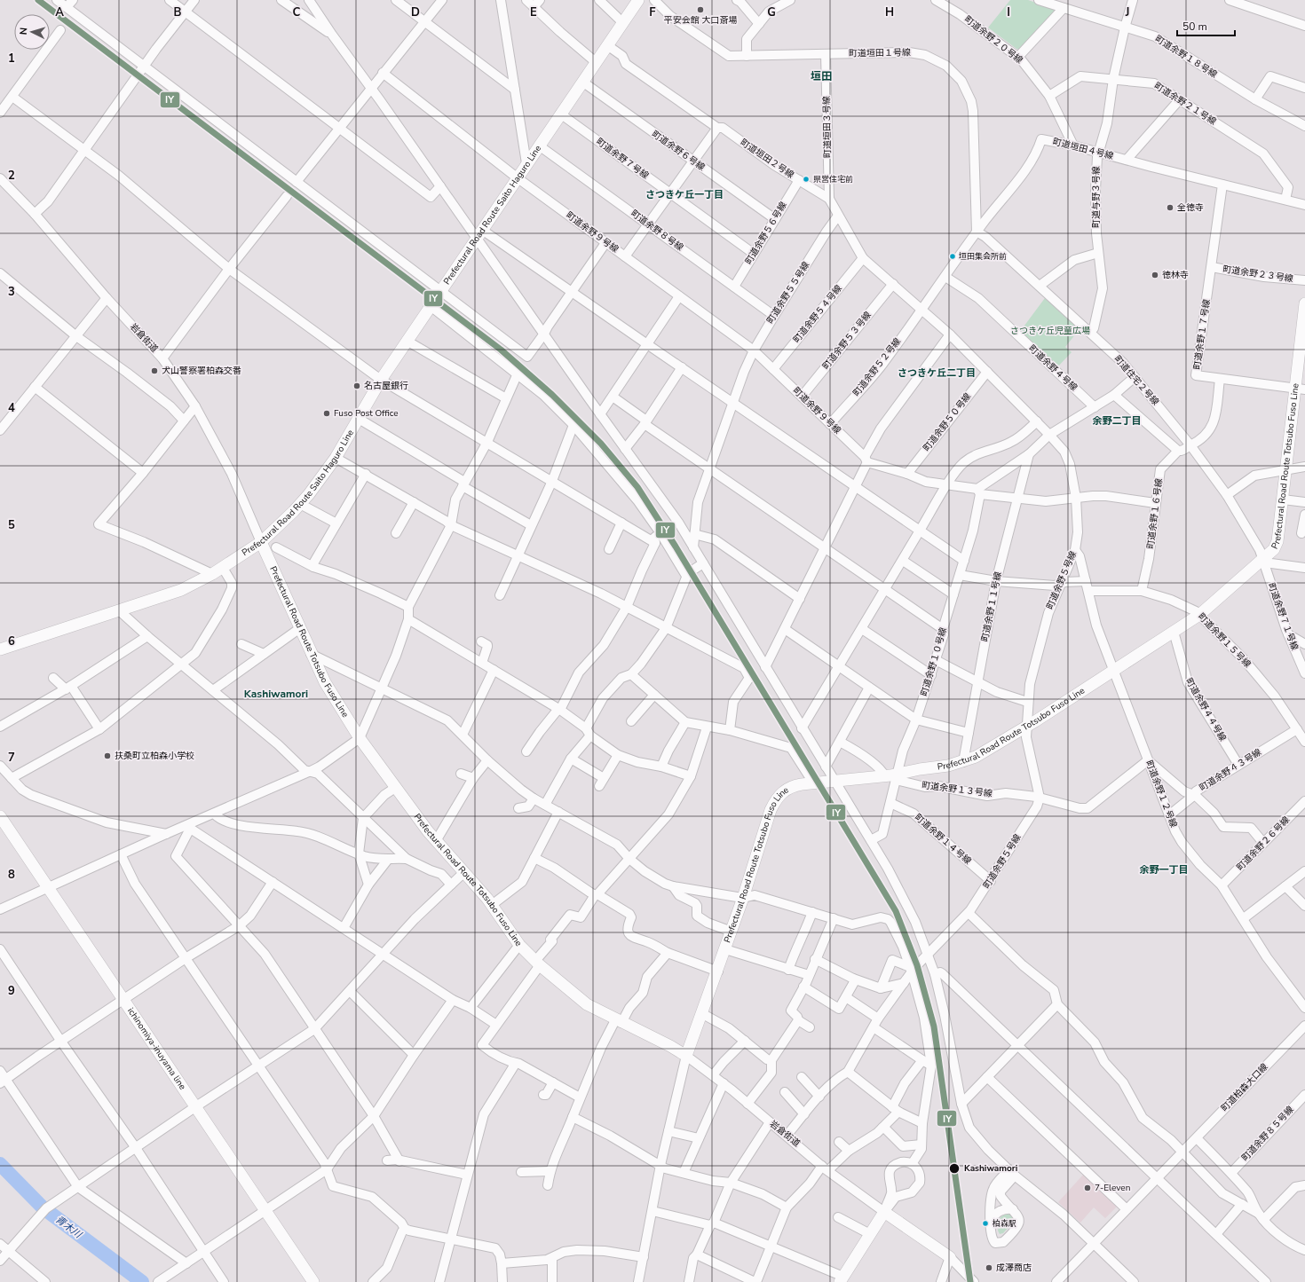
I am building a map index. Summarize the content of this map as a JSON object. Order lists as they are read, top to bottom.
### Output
{
  "streets": {
    "main road": ["Prefectural Road Route Saito Haguro Line", "Prefectural Road Route Totsubo Fuso Line", "ichinomiya-inuyama line"],
    "street": [
      "町道余野２０号線",
      "町道垣田１号線",
      "町道余野１８号線",
      "町道余野２１号線",
      "町道垣田３号線",
      "町道垣田４号線",
      "町道余野６号線",
      "町道余野７号線",
      "町道垣田２号線",
      "町道与野３号線",
      "町道余野８号線",
      "町道余野９号線",
      "町道余野５６号線",
      "町道余野２３号線",
      "町道余野５５号線",
      "町道余野５４号線",
      "町道余野１７号線",
      "岩倉街道",
      "町道余野５３号線",
      "町道余野５２号線",
      "町道余野４号線",
      "町道住宅２号線",
      "町道余野５０号線",
      "町道余野１６号線",
      "町道余野５号線",
      "町道余野１１号線",
      "町道余野７１号線",
      "町道余野１５号線",
      "町道余野１０号線",
      "町道余野４４号線",
      "町道余野４３号線",
      "町道余野１３号線",
      "町道余野１２号線",
      "町道余野１４号線",
      "町道余野２６号線",
      "町道柏森大口線",
      "町道余野８５号線"
    ]
  },
  "crossings": [
    ["町道余野２０号線", "町道余野２１号線"],
    ["町道余野２０号線", "町道垣田４号線"],
    ["町道垣田１号線", "町道垣田３号線"],
    ["町道垣田１号線", "町道垣田４号線"],
    ["町道垣田１号線", "町道住宅２号線"],
    ["町道余野１８号線", "町道与野３号線"],
    ["町道余野２１号線", "町道垣田４号線"],
    ["町道余野２１号線", "町道与野３号線"],
    ["町道垣田３号線", "町道垣田２号線"],
    ["町道垣田４号線", "町道与野３号線"],
    ["町道垣田４号線", "町道余野１７号線"],
    ["町道垣田４号線", "町道余野５２号線"],
    ["町道垣田４号線", "町道余野４号線"],
    ["町道垣田４号線", "町道住宅２号線"],
    ["町道垣田４号線", "町道余野５号線"],
    ["町道余野６号線", "Prefectural Road Route Saito Haguro Line"],
    ["町道余野６号線", "町道余野５６号線"],
    ["町道余野７号線", "Prefectural Road Route Saito Haguro Line"],
    ["町道余野７号線", "町道余野５６号線"],
    ["町道垣田２号線", "Prefectural Road Route Saito Haguro Line"],
    ["町道垣田２号線", "町道余野５６号線"],
    ["町道与野３号線", "町道住宅２号線"],
    ["Prefectural Road Route Saito Haguro Line", "町道余野８号線"],
    ["Prefectural Road Route Saito Haguro Line", "町道余野９号線"],
    ["Prefectural Road Route Saito Haguro Line", "岩倉街道"],
    ["Prefectural Road Route Saito Haguro Line", "Prefectural Road Route Totsubo Fuso Line"],
    ["町道余野８号線", "町道余野５６号線"],
    ["町道余野８号線", "町道余野５５号線"],
    ["町道余野９号線", "町道余野５５号線"],
    ["町道余野９号線", "町道余野５４号線"],
    ["町道余野９号線", "町道余野５３号線"],
    ["町道余野９号線", "町道余野５２号線"],
    ["町道余野９号線", "町道余野５０号線"],
    ["町道余野９号線", "町道余野１６号線"],
    ["町道余野９号線", "町道余野５号線"],
    ["町道余野９号線", "町道余野１１号線"],
    ["町道余野９号線", "町道余野１０号線"],
    ["町道余野２３号線", "町道余野１７号線"],
    ["町道余野１７号線", "Prefectural Road Route Totsubo Fuso Line"],
    ["町道余野１７号線", "町道余野１６号線"],
    ["岩倉街道", "Prefectural Road Route Totsubo Fuso Line"],
    ["町道余野５２号線", "町道余野５号線"],
    ["町道住宅２号線", "Prefectural Road Route Totsubo Fuso Line"],
    ["町道住宅２号線", "町道余野１６号線"],
    ["町道住宅２号線", "町道余野７１号線"],
    ["町道余野５０号線", "町道余野５号線"],
    ["Prefectural Road Route Totsubo Fuso Line", "町道余野５号線"],
    ["Prefectural Road Route Totsubo Fuso Line", "町道余野１１号線"],
    ["Prefectural Road Route Totsubo Fuso Line", "町道余野７１号線"],
    ["Prefectural Road Route Totsubo Fuso Line", "町道余野１５号線"],
    ["Prefectural Road Route Totsubo Fuso Line", "町道余野１０号線"],
    ["Prefectural Road Route Totsubo Fuso Line", "町道余野４４号線"],
    ["Prefectural Road Route Totsubo Fuso Line", "町道余野１３号線"],
    ["Prefectural Road Route Totsubo Fuso Line", "町道余野１２号線"],
    ["町道余野１６号線", "町道余野１５号線"],
    ["町道余野５号線", "町道余野１３号線"],
    ["町道余野５号線", "町道余野１２号線"],
    ["町道余野５号線", "町道余野１４号線"],
    ["町道余野１５号線", "町道余野４３号線"],
    ["町道余野１５号線", "町道余野１２号線"],
    ["町道余野１０号線", "町道余野１３号線"],
    ["町道余野１０号線", "町道余野１４号線"],
    ["町道余野４４号線", "町道余野４３号線"],
    ["町道余野４３号線", "町道余野１２号線"],
    ["町道余野１３号線", "町道余野１２号線"],
    ["町道余野１２号線", "町道余野２６号線"]
  ],
  "districts": [
    "垣田",
    "さつきケ丘一丁目",
    "さつきケ丘二丁目",
    "余野二丁目",
    "Kashiwamori",
    "余野一丁目"
  ],
  "water": ["青木川"],
  "parks": ["さつきケ丘児童広場"],
  "places": [
    "平安会館 大口斎場",
    "県営住宅前",
    "全徳寺",
    "垣田集会所前",
    "徳林寺",
    "犬山警察署柏森交番",
    "名古屋銀行",
    "Fuso Post Office",
    "扶桑町立柏森小学校",
    "Kashiwamori",
    "7-Eleven",
    "柏森駅",
    "成澤商店"
  ],
  "lines": ["transit line IY"],
  "scale_bar": "50 m",
  "north": "left",
  "grid": {
    "columns": [
      "A",
      "B",
      "C",
      "D",
      "E",
      "F",
      "G",
      "H",
      "I",
      "J"
    ],
    "rows": [
      "1",
      "2",
      "3",
      "4",
      "5",
      "6",
      "7",
      "8",
      "9"
    ]
  }
}
